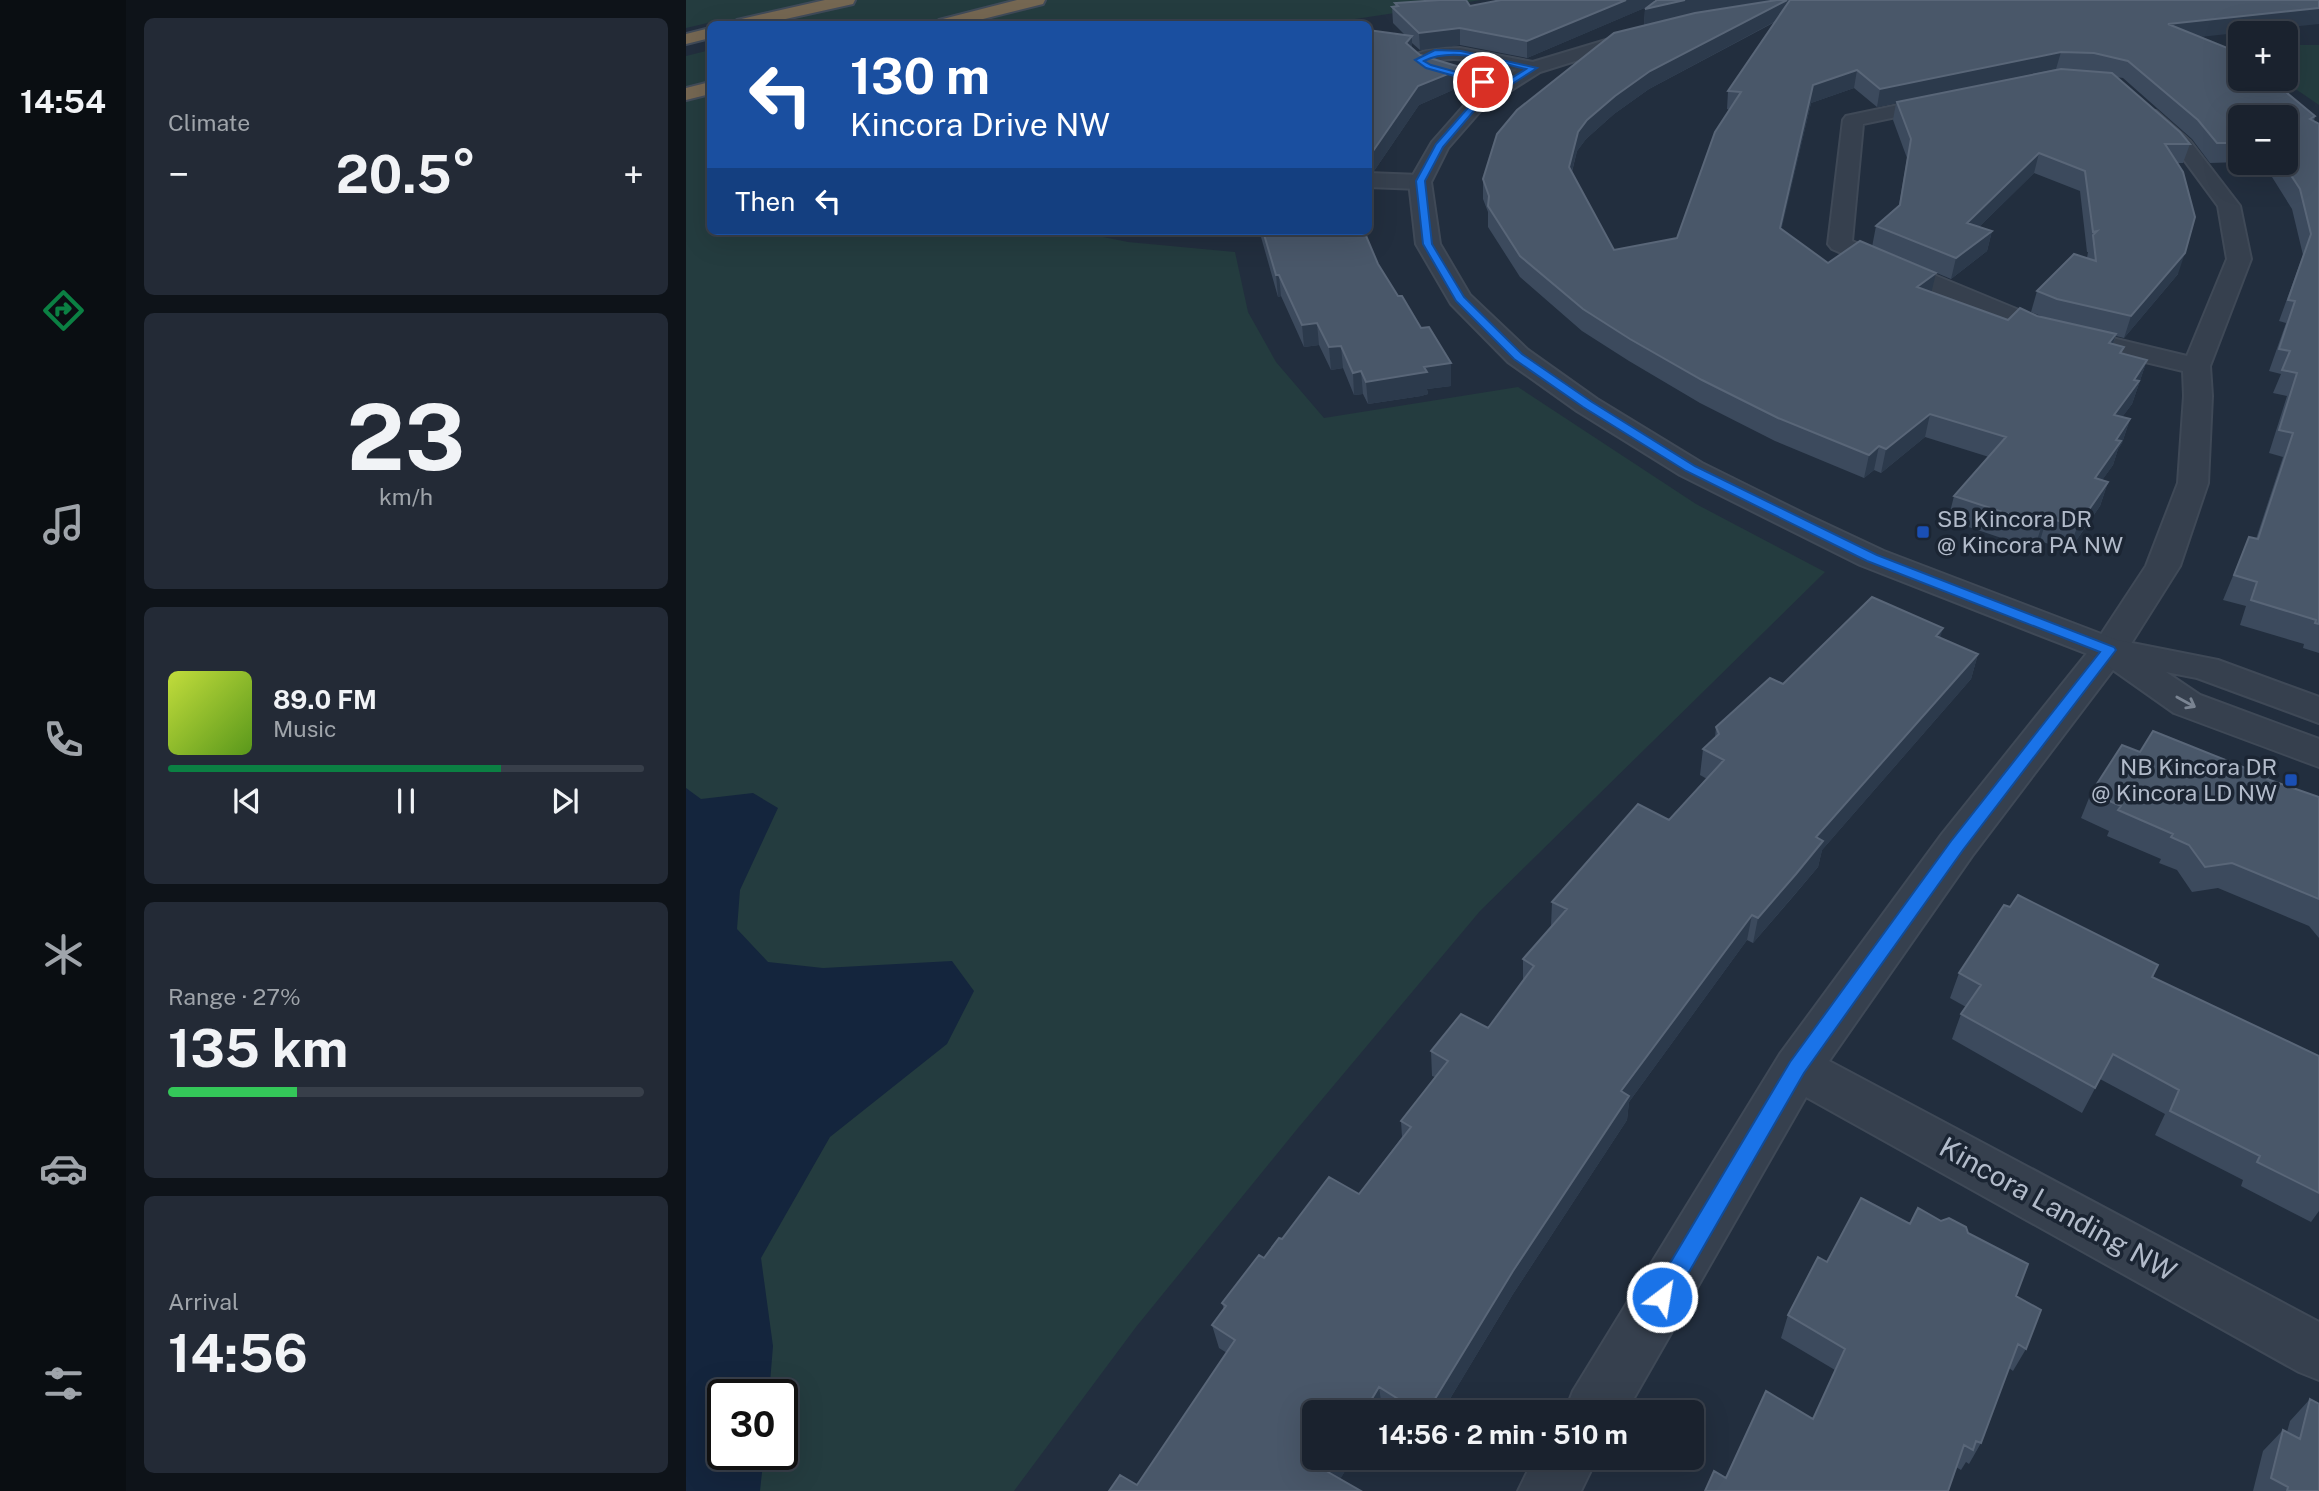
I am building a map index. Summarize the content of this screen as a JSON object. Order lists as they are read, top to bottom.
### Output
{
  "streets": {
    "street": ["Kincora Landing NW"]
  },
  "places": {
    "transit": ["SB Kincora DR @ Kincora PA NW", "NB Kincora DR @ Kincora LD NW"]
  },
  "page": {
    "tabs": "14:54",
    "tile": [
      "Climate",
      ["23", "km/h"],
      ["Range · 27%", "135 km"],
      ["Arrival", "14:56"]
    ],
    "map_buttons": ["+", "−"],
    "turn": ["130 m", "Kincora Drive NW"],
    "heat": ["−", "20.5°", "+"],
    "then": "Then",
    "song": ["89.0 FM", "Music"],
    "limit": "30",
    "trip": "14:56 · 2 min · 510 m"
  }
}
